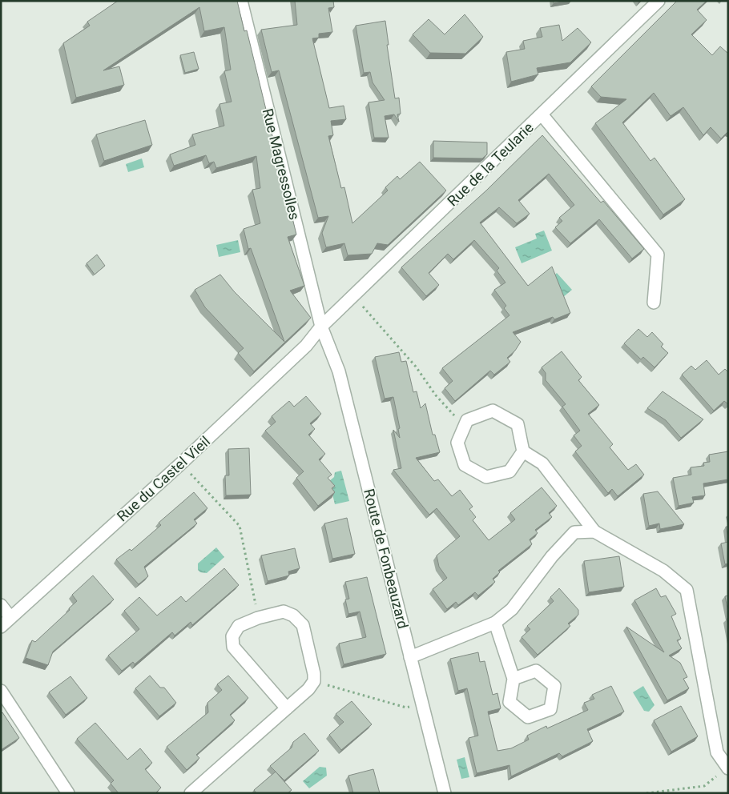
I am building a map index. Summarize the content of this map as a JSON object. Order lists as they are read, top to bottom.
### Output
{
  "streets": {
    "street": [
      "Rue Magressolles",
      "Rue de la Teularie",
      "Rue du Castel Vieil",
      "Route de Fonbeauzard"
    ]
  },
  "crossings": [
    ["Rue Magressolles", "Rue de la Teularie"],
    ["Rue Magressolles", "Rue du Castel Vieil"],
    ["Rue Magressolles", "Route de Fonbeauzard"],
    ["Rue de la Teularie", "Rue du Castel Vieil"],
    ["Rue de la Teularie", "Route de Fonbeauzard"],
    ["Rue du Castel Vieil", "Route de Fonbeauzard"]
  ]
}
